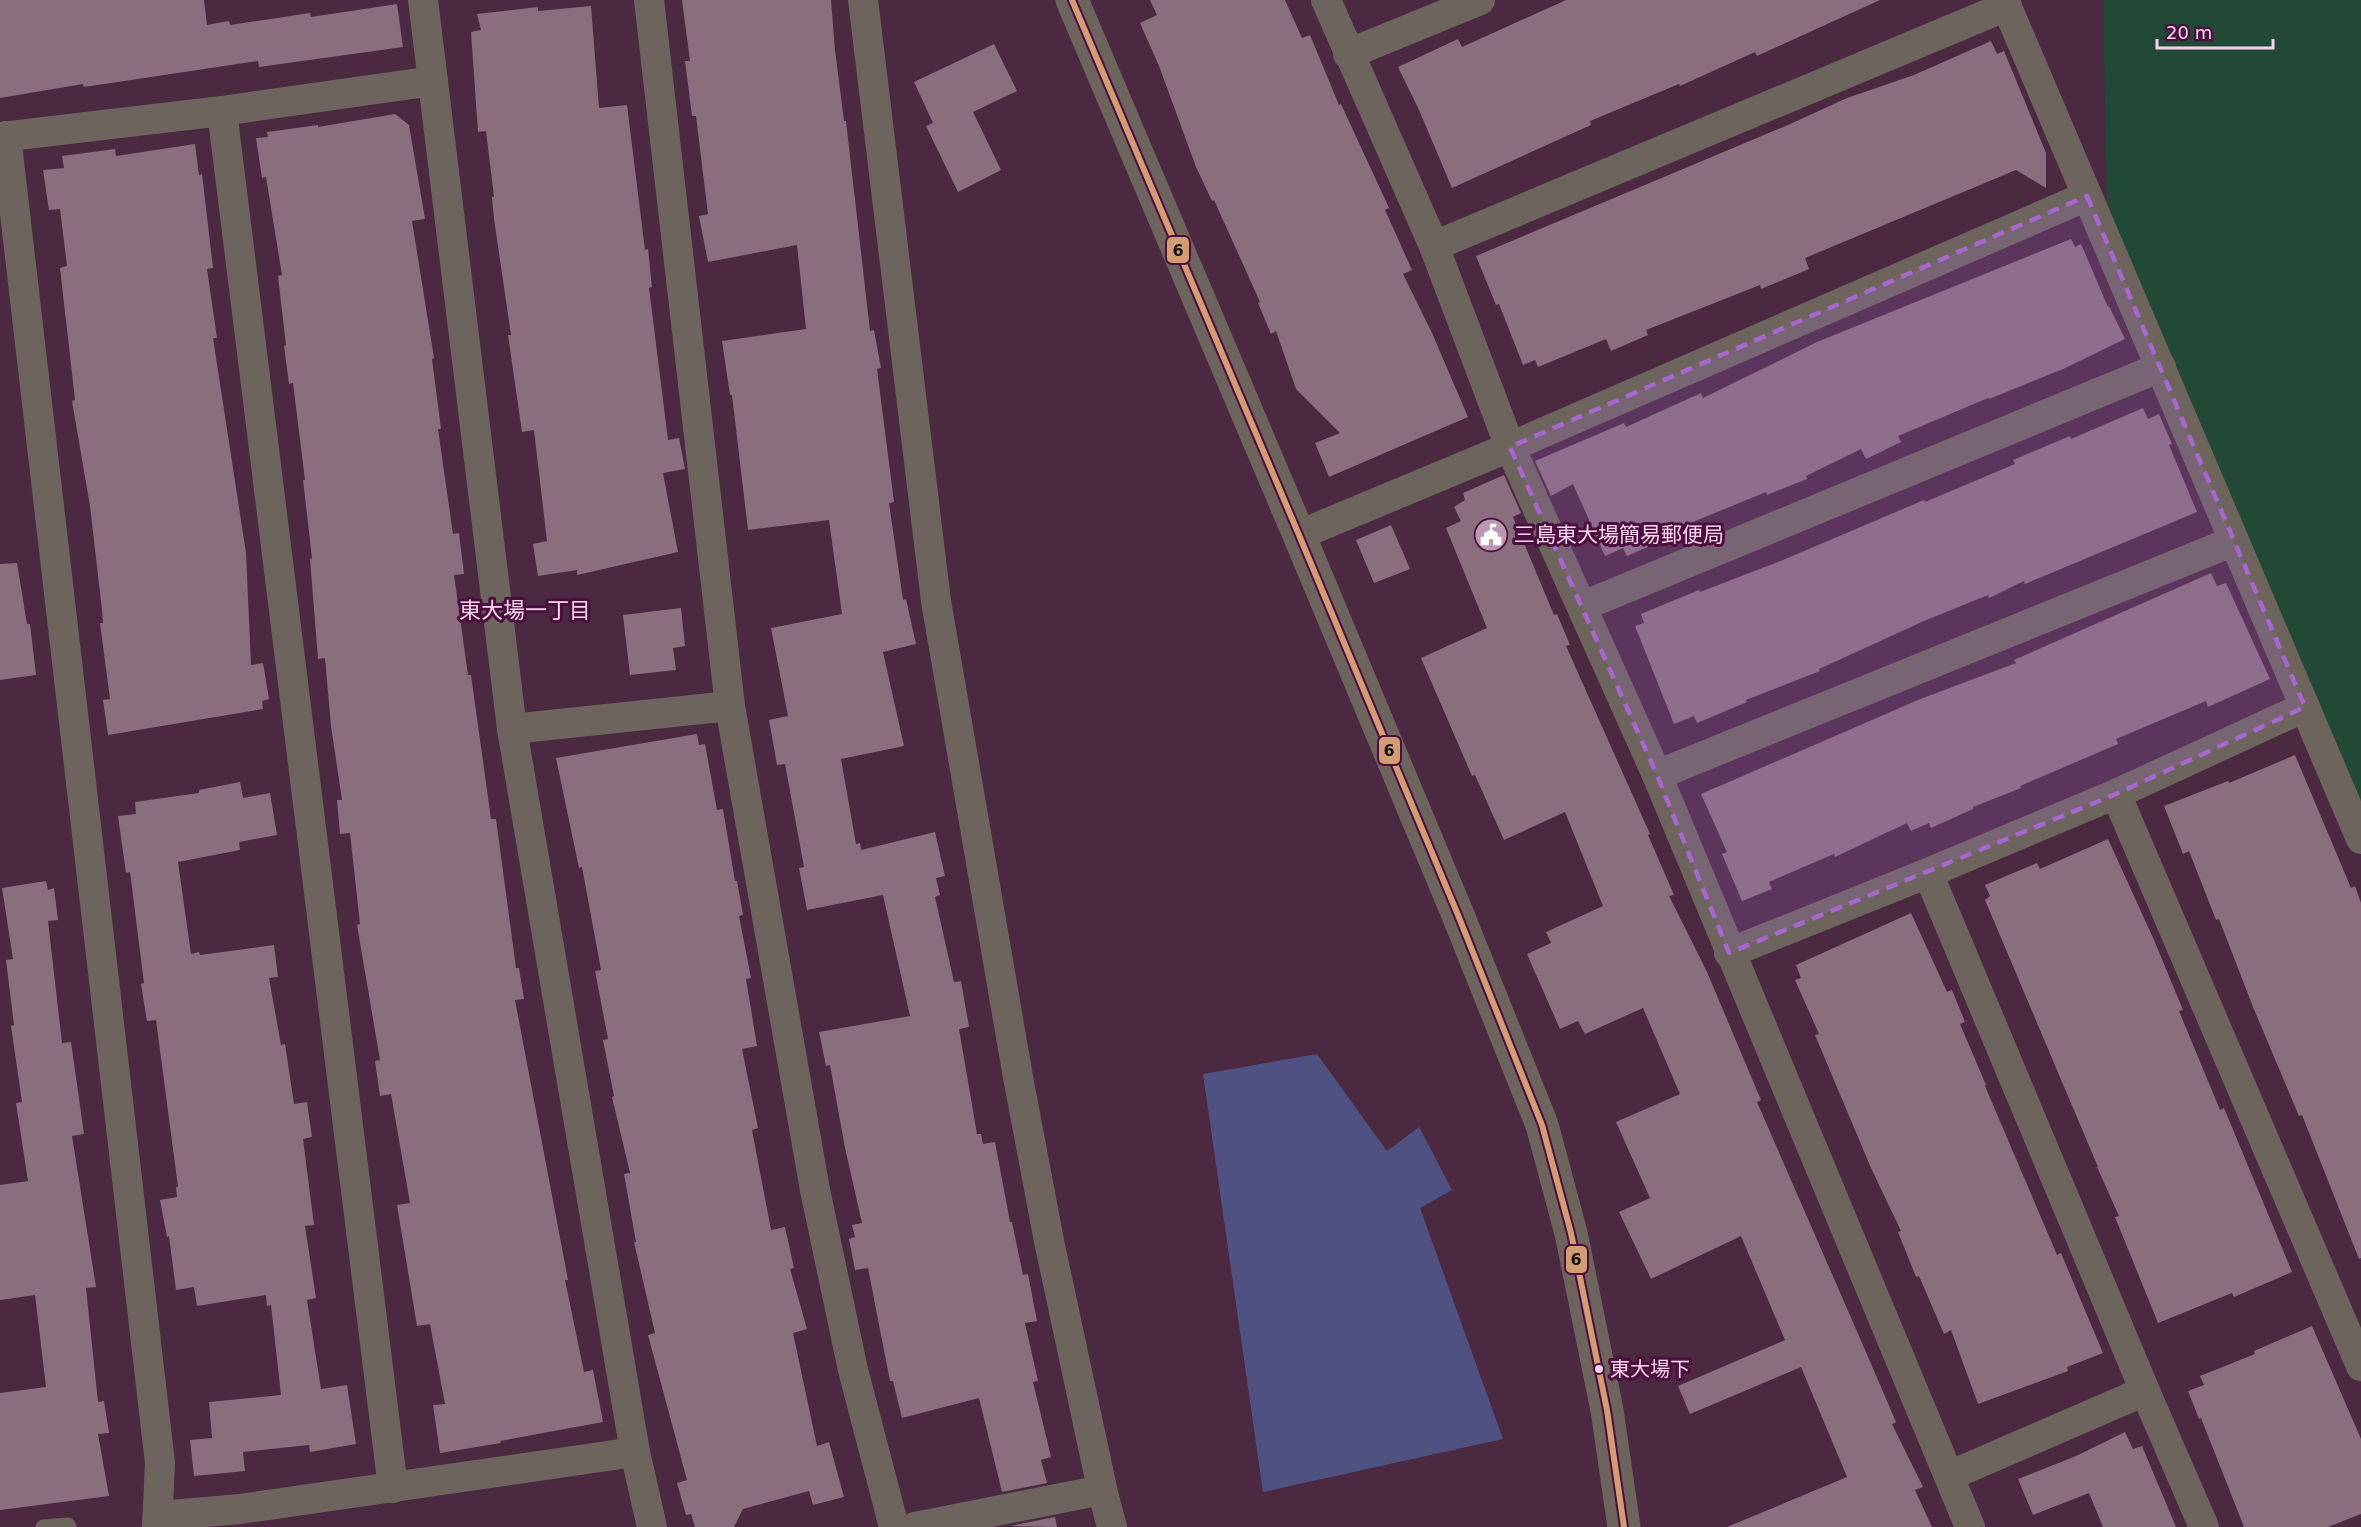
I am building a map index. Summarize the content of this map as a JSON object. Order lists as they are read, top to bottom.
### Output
{
  "districts": ["東大場一丁目"],
  "places": {
    "public building": ["三島東大場簡易郵便局"],
    "other": ["東大場下"]
  },
  "lines": ["transit line 6"],
  "scale_bar": "20 m"
}
